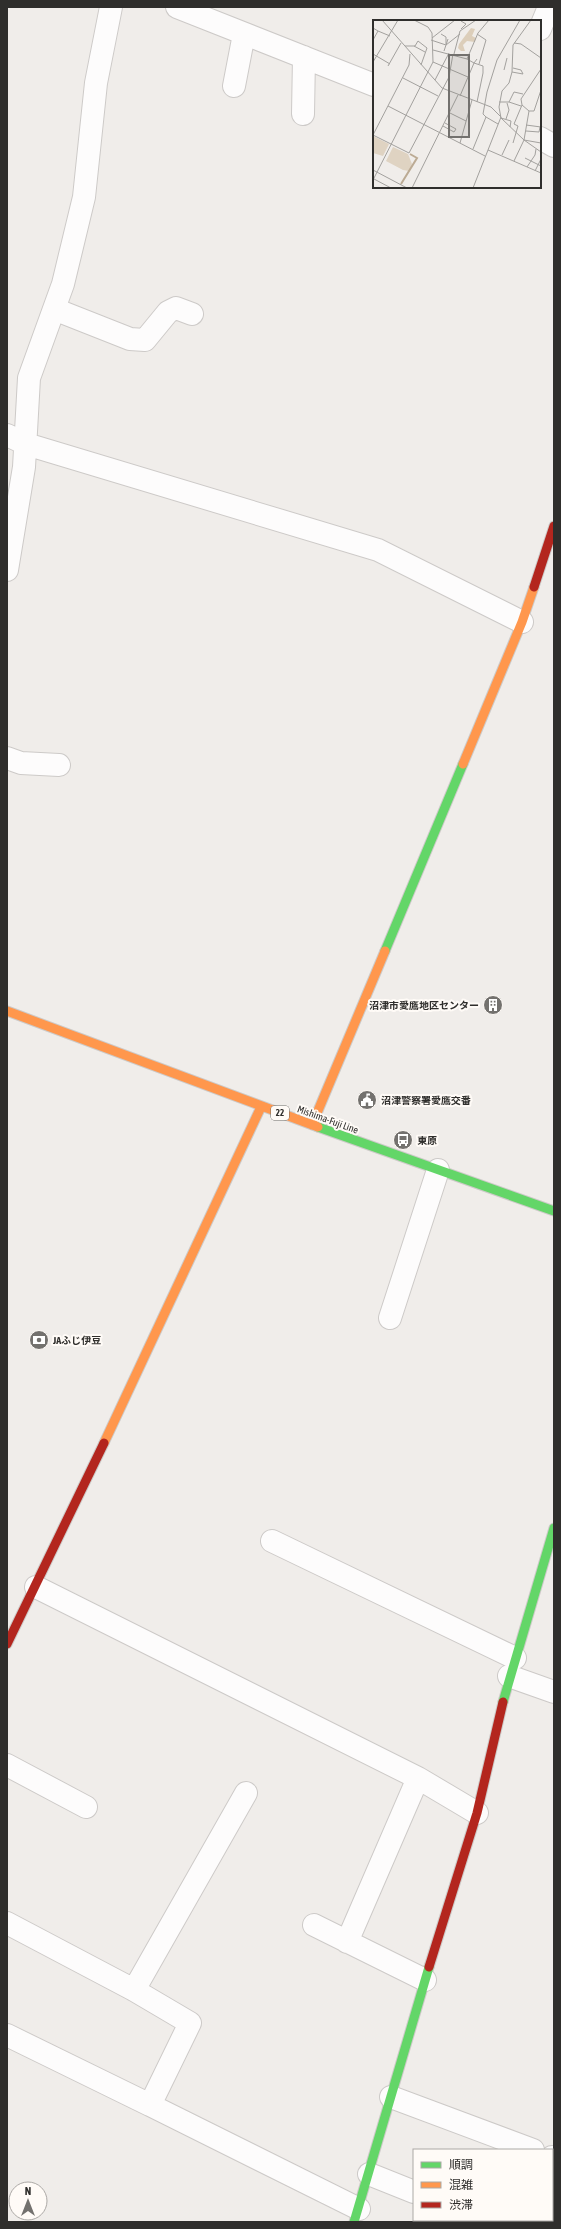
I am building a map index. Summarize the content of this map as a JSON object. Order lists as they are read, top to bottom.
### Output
{
  "streets": {
    "street": ["22", "Mishima-Fuji Line"]
  },
  "places": {
    "building": ["沼津市愛鷹地区センター"],
    "public building": ["沼津警察署愛鷹交番"],
    "bus stop": ["東原"],
    "bank": ["JAふじ伊豆"]
  },
  "legend": ["順調", "混雑", "渋滞"],
  "north": "top"
}
